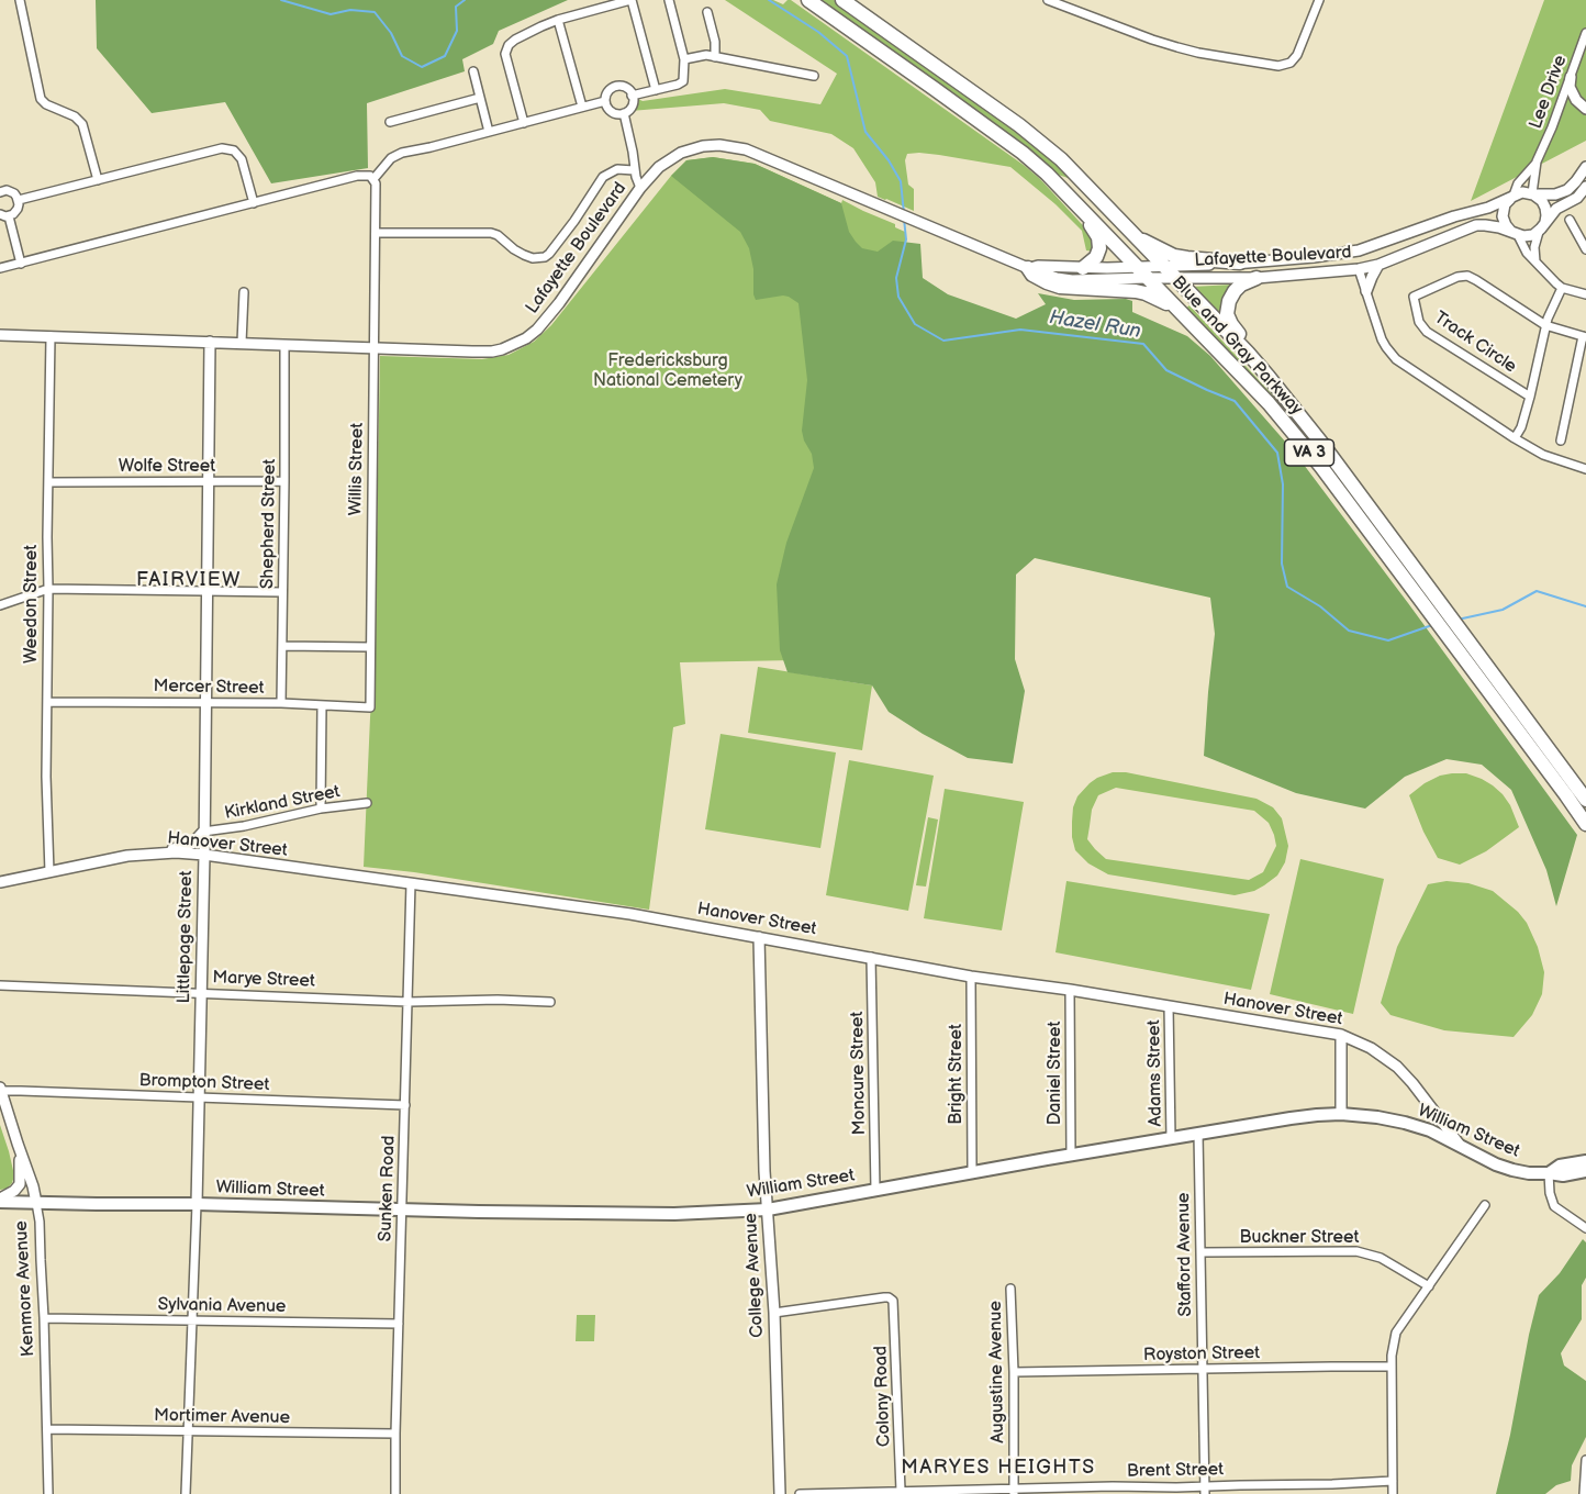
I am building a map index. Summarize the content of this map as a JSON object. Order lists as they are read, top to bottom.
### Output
{
  "streets": {
    "highway": ["Blue and Gray Parkway", "VA 3"],
    "main road": ["William Street"],
    "street": [
      "Lee Drive",
      "Lafayette Boulevard",
      "Track Circle",
      "Wolfe Street",
      "Willis Street",
      "Shepherd Street",
      "Weedon Street",
      "Mercer Street",
      "Kirkland Street",
      "Hanover Street",
      "Littlepage Street",
      "Marye Street",
      "Moncure Street",
      "Daniel Street",
      "Adams Street",
      "Bright Street",
      "Brompton Street",
      "Sunken Road",
      "Buckner Street",
      "Stafford Avenue",
      "College Avenue",
      "Kenmore Avenue",
      "Sylvania Avenue",
      "Royston Street",
      "Augustine Avenue",
      "Colony Road",
      "Mortimer Avenue",
      "Brent Street"
    ]
  },
  "crossings": [
    ["Lafayette Boulevard", "Blue and Gray Parkway"],
    ["Lafayette Boulevard", "Willis Street"],
    ["Lafayette Boulevard", "Shepherd Street"],
    ["Lafayette Boulevard", "Weedon Street"],
    ["Lafayette Boulevard", "Littlepage Street"],
    ["Wolfe Street", "Shepherd Street"],
    ["Wolfe Street", "Weedon Street"],
    ["Wolfe Street", "Littlepage Street"],
    ["Willis Street", "Mercer Street"],
    ["Shepherd Street", "Mercer Street"],
    ["Weedon Street", "Mercer Street"],
    ["Weedon Street", "Hanover Street"],
    ["Mercer Street", "Littlepage Street"],
    ["Kirkland Street", "Littlepage Street"],
    ["Hanover Street", "Littlepage Street"],
    ["Hanover Street", "Moncure Street"],
    ["Hanover Street", "Daniel Street"],
    ["Hanover Street", "Adams Street"],
    ["Hanover Street", "Bright Street"],
    ["Hanover Street", "William Street"],
    ["Hanover Street", "Sunken Road"],
    ["Hanover Street", "College Avenue"],
    ["Littlepage Street", "Marye Street"],
    ["Littlepage Street", "Brompton Street"],
    ["Littlepage Street", "William Street"],
    ["Littlepage Street", "Sylvania Avenue"],
    ["Littlepage Street", "Mortimer Avenue"],
    ["Marye Street", "Sunken Road"],
    ["Moncure Street", "William Street"],
    ["Daniel Street", "William Street"],
    ["Adams Street", "William Street"],
    ["Bright Street", "William Street"],
    ["Brompton Street", "Sunken Road"],
    ["Brompton Street", "Kenmore Avenue"],
    ["William Street", "Sunken Road"],
    ["William Street", "Stafford Avenue"],
    ["William Street", "College Avenue"],
    ["William Street", "Kenmore Avenue"],
    ["Sunken Road", "Sylvania Avenue"],
    ["Sunken Road", "Mortimer Avenue"],
    ["Buckner Street", "Stafford Avenue"],
    ["Stafford Avenue", "Royston Street"],
    ["Stafford Avenue", "Brent Street"],
    ["College Avenue", "Colony Road"],
    ["Kenmore Avenue", "Sylvania Avenue"],
    ["Kenmore Avenue", "Mortimer Avenue"],
    ["Royston Street", "Augustine Avenue"],
    ["Augustine Avenue", "Brent Street"],
    ["Colony Road", "Brent Street"]
  ],
  "districts": ["FAIRVIEW", "MARYES HEIGHTS"],
  "water": ["Hazel Run"],
  "parks": ["Fredericksburg National Cemetery"]
}
